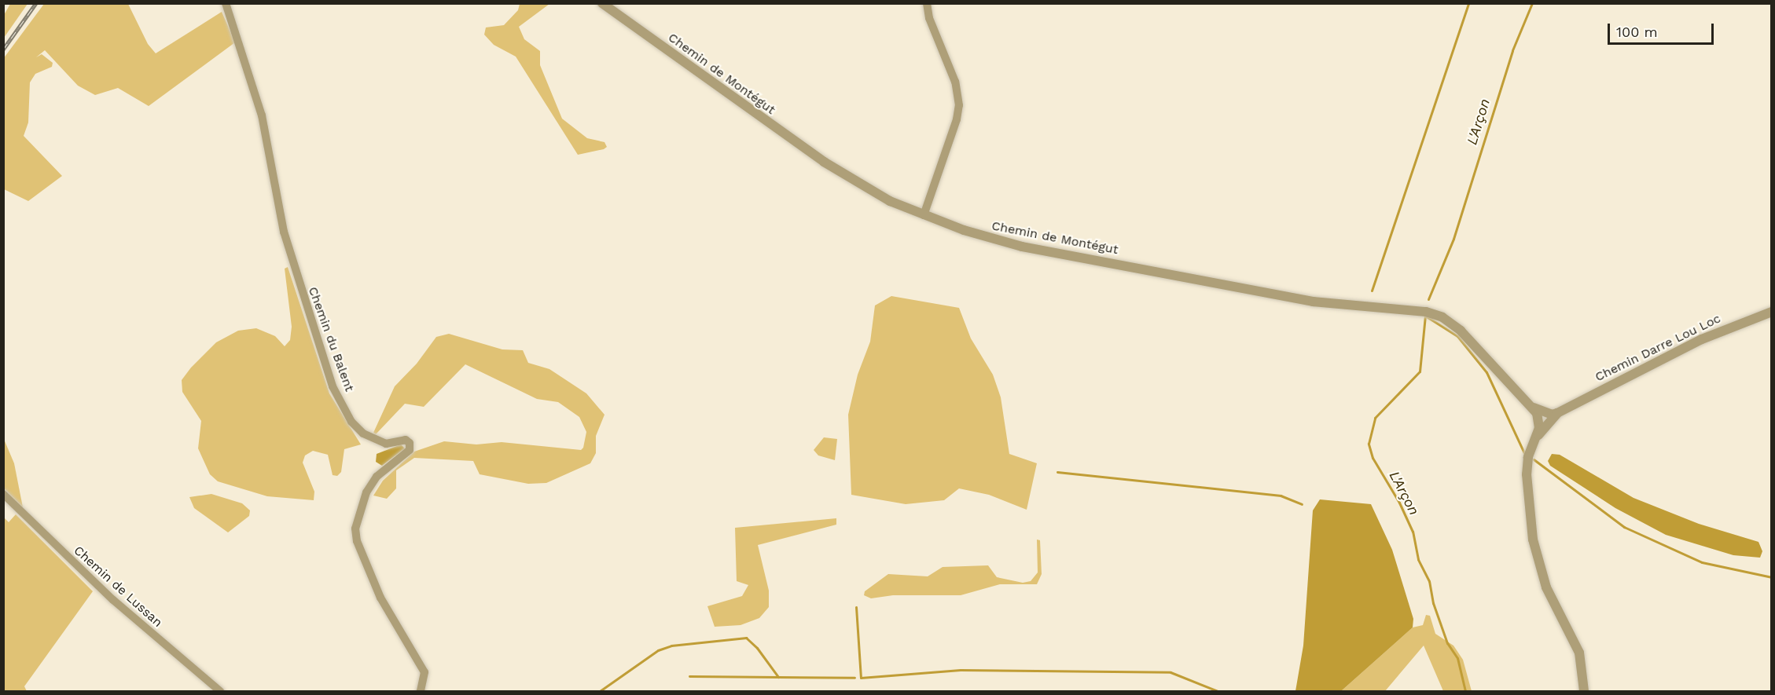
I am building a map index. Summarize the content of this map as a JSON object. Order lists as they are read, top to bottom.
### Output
{
  "streets": {
    "street": [
      "Chemin de Montégut",
      "Chemin du Balent",
      "Chemin Darre Lou Loc",
      "Chemin de Lussan"
    ]
  },
  "water": ["L'Arçon"],
  "scale_bar": "100 m"
}
